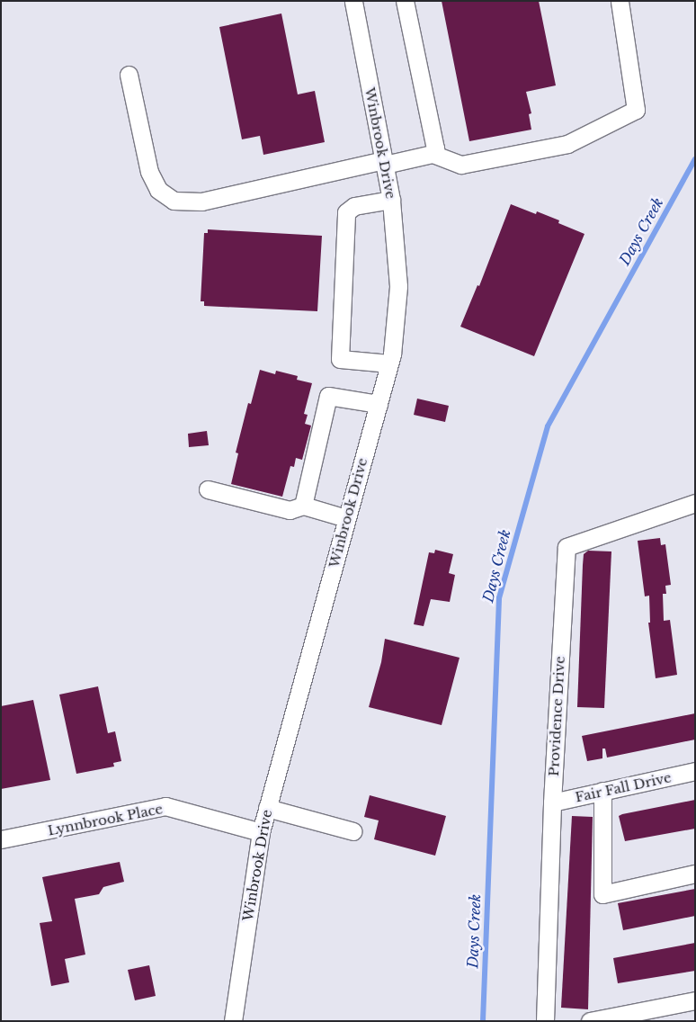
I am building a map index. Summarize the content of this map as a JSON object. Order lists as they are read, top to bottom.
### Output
{
  "streets": {
    "street": [
      "Winbrook Drive",
      "Providence Drive",
      "Fair Fall Drive",
      "Lynnbrook Place"
    ]
  },
  "crossings": [
    ["Winbrook Drive", "Lynnbrook Place"],
    ["Providence Drive", "Fair Fall Drive"]
  ],
  "water": ["Days Creek"]
}
